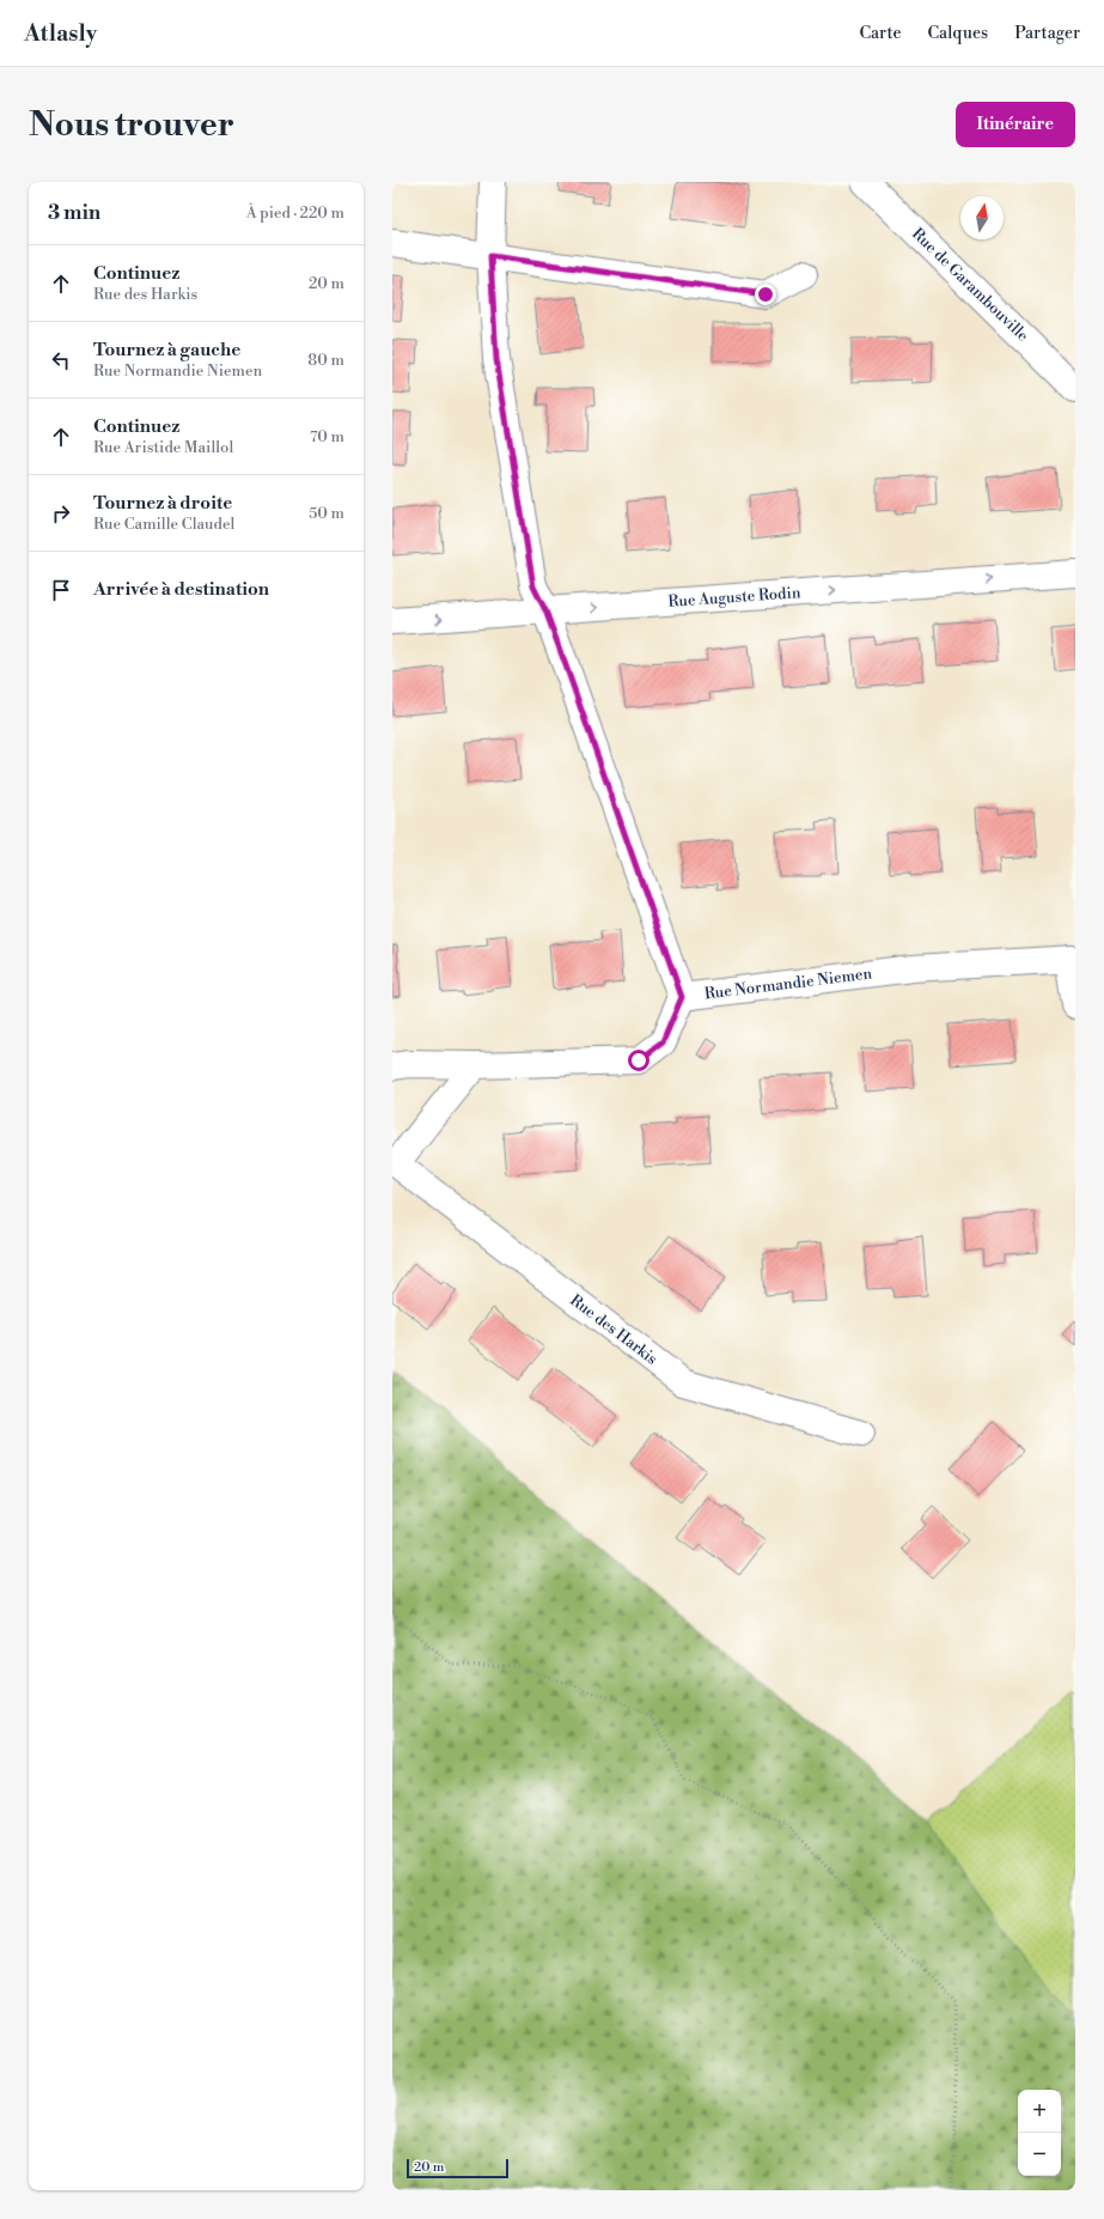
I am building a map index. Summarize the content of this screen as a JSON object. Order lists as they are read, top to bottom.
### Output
{
  "streets": {
    "street": [
      "Rue de Garambouville",
      "Rue Auguste Rodin",
      "Rue Normandie Niemen",
      "Rue des Harkis"
    ]
  },
  "one_way": ["Rue Auguste Rodin"],
  "scale_bar": "20 m",
  "north": "top",
  "page": {
    "header": "Atlasly",
    "nav": ["Carte", "Calques", "Partager"],
    "buttons": "Itinéraire",
    "title": "Nous trouver",
    "heading": ["3 min", "À pied · 220 m"],
    "list": [
      ["Continuez", "Rue des Harkis", "20 m"],
      ["Tournez à gauche", "Rue Normandie Niemen", "80 m"],
      ["Continuez", "Rue Aristide Maillol", "70 m"],
      ["Tournez à droite", "Rue Camille Claudel", "50 m"],
      "Arrivée à destination"
    ],
    "map_buttons": ["+", "−"],
    "scale": "20 m"
  }
}
